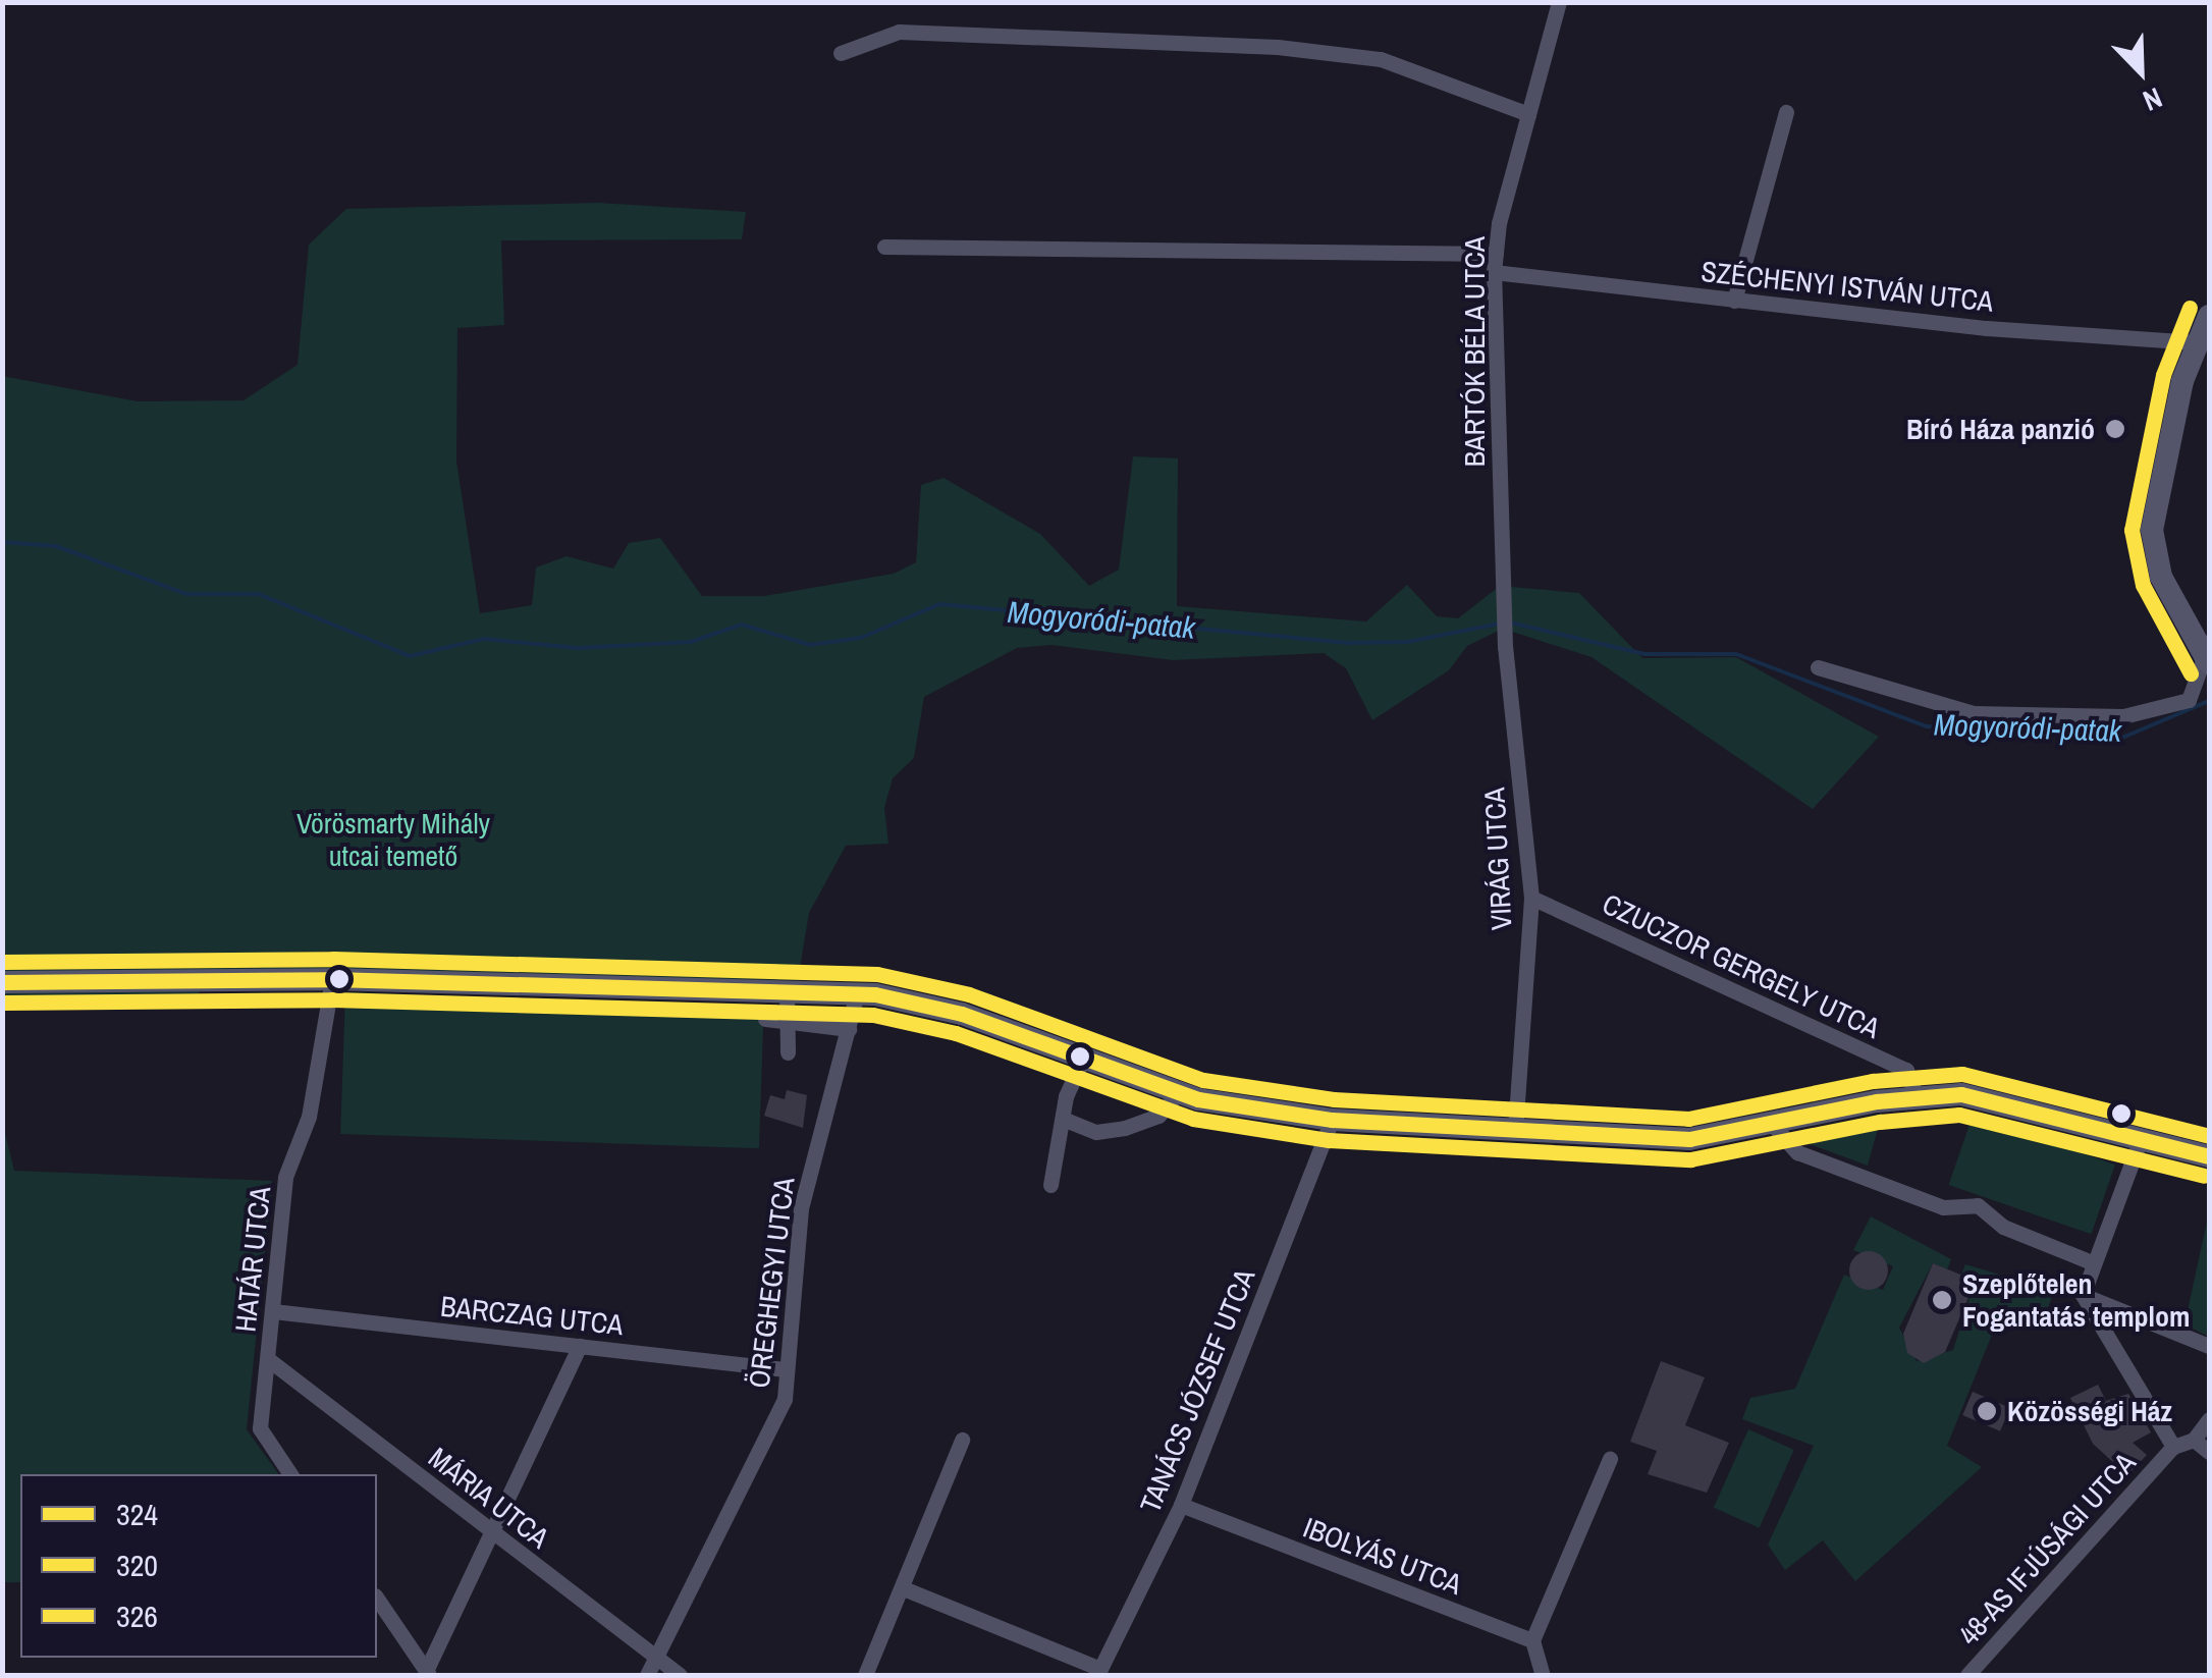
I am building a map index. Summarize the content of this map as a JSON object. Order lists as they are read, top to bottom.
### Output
{
  "streets": {
    "street": [
      "SZÉCHENYI ISTVÁN UTCA",
      "BARTÓK BÉLA UTCA",
      "VIRÁG UTCA",
      "CZUCZOR GERGELY UTCA",
      "HATÁR UTCA",
      "ÖREGHEGYI UTCA",
      "BARCZAG UTCA",
      "TANÁCS JÓZSEF UTCA",
      "MÁRIA UTCA",
      "48-AS IFJÚSÁGI UTCA",
      "IBOLYÁS UTCA"
    ]
  },
  "crossings": [
    ["SZÉCHENYI ISTVÁN UTCA", "BARTÓK BÉLA UTCA"],
    ["BARTÓK BÉLA UTCA", "VIRÁG UTCA"],
    ["VIRÁG UTCA", "CZUCZOR GERGELY UTCA"],
    ["HATÁR UTCA", "BARCZAG UTCA"],
    ["HATÁR UTCA", "MÁRIA UTCA"],
    ["ÖREGHEGYI UTCA", "BARCZAG UTCA"],
    ["ÖREGHEGYI UTCA", "MÁRIA UTCA"],
    ["TANÁCS JÓZSEF UTCA", "IBOLYÁS UTCA"]
  ],
  "water": ["Mogyoródi-patak"],
  "parks": ["Vörösmarty Mihály utcai temető"],
  "places": ["Bíró Háza panzió", "Szeplőtelen Fogantatás templom", "Közösségi Ház"],
  "lines": ["transit line 320", "transit line 326", "transit line 324"],
  "legend": ["324", "320", "326"],
  "north": "bottom right"
}
